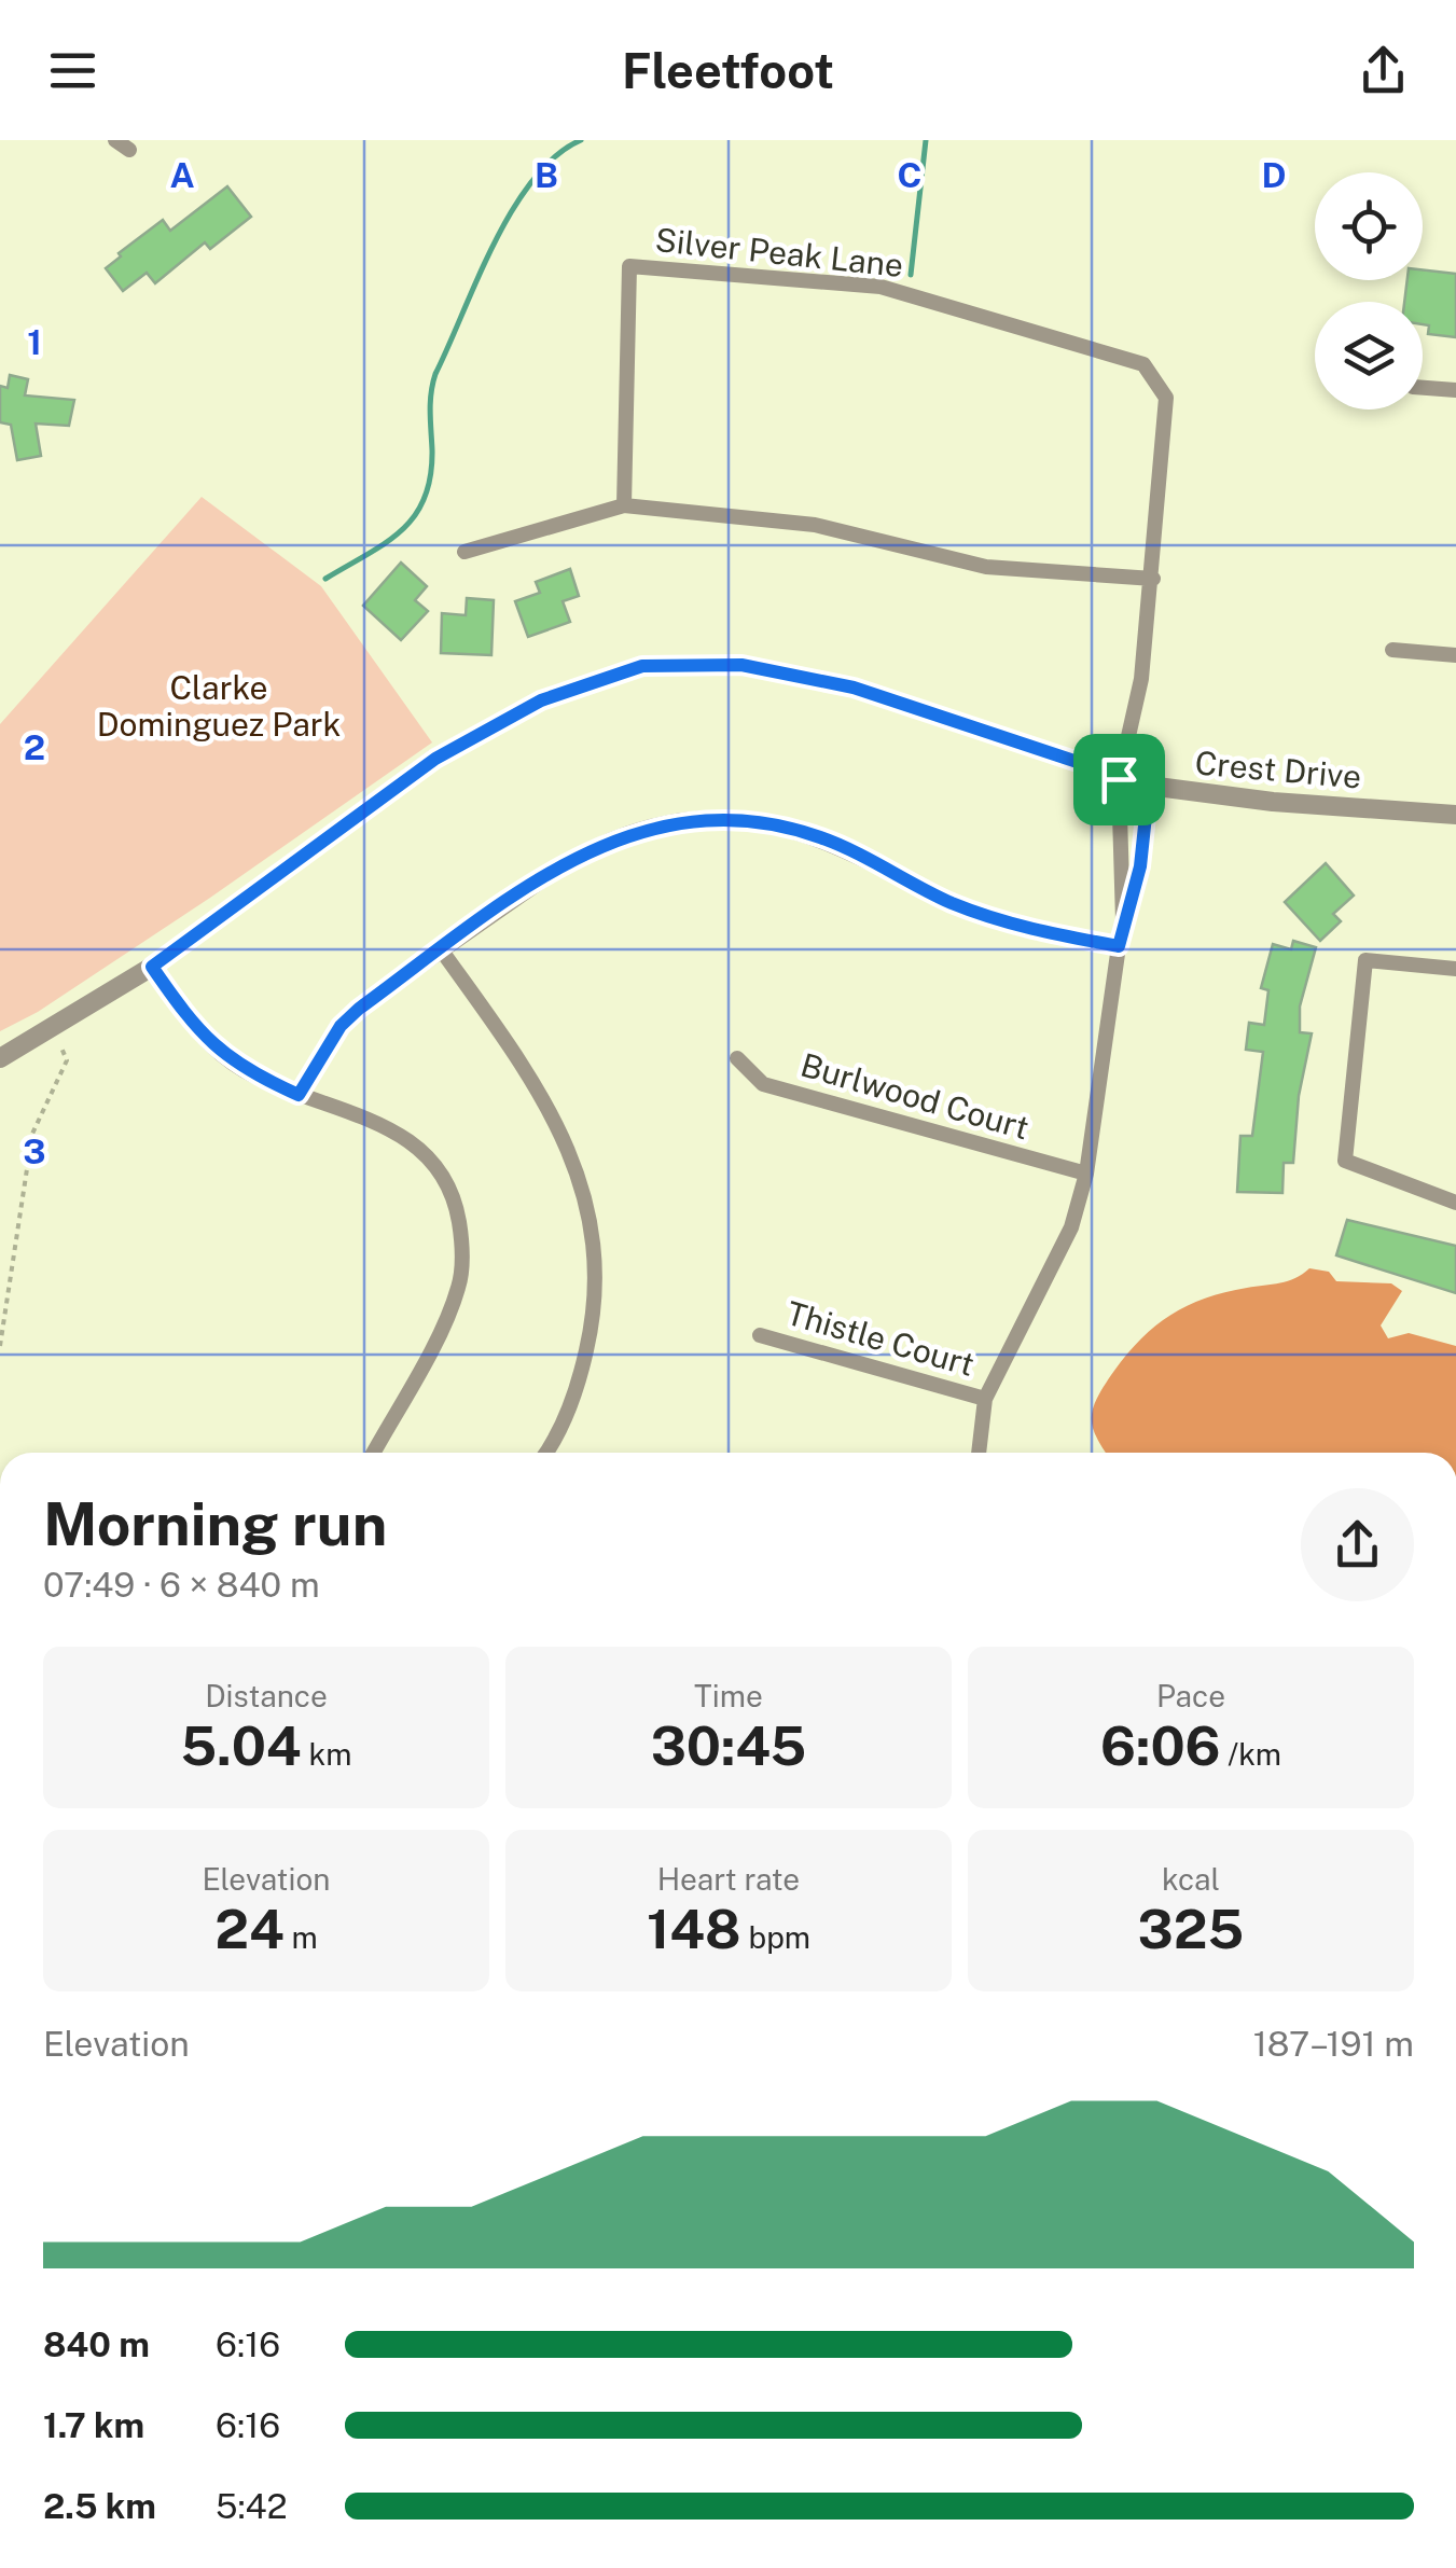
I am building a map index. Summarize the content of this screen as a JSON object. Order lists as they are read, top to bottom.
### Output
{
  "streets": {
    "street": [
      "Silver Peak Lane",
      "Crest Drive",
      "Burlwood Court",
      "Thistle Court"
    ]
  },
  "crossings": [
    ["Silver Peak Lane", "Crest Drive"]
  ],
  "parks": ["Clarke Dominguez Park"],
  "page": {
    "header": "Fleetfoot",
    "heading": ["Morning run", "07:49 · 6 × 840 m"],
    "stats": [
      ["Distance", "5.04 km"],
      ["Time", "30:45"],
      ["Pace", "6:06 /km"],
      ["Elevation", "24 m"],
      ["Heart rate", "148 bpm"],
      ["kcal", "325"]
    ],
    "chart": ["Elevation", "187–191 m"],
    "list": [
      {
        "name": "840 m",
        "note": "6:16"
      },
      {
        "name": "1.7 km",
        "note": "6:16"
      },
      {
        "name": "2.5 km",
        "note": "5:42"
      }
    ]
  },
  "grid": {
    "columns": [
      "A",
      "B",
      "C",
      "D"
    ],
    "rows": ["1", "2", "3"]
  }
}
